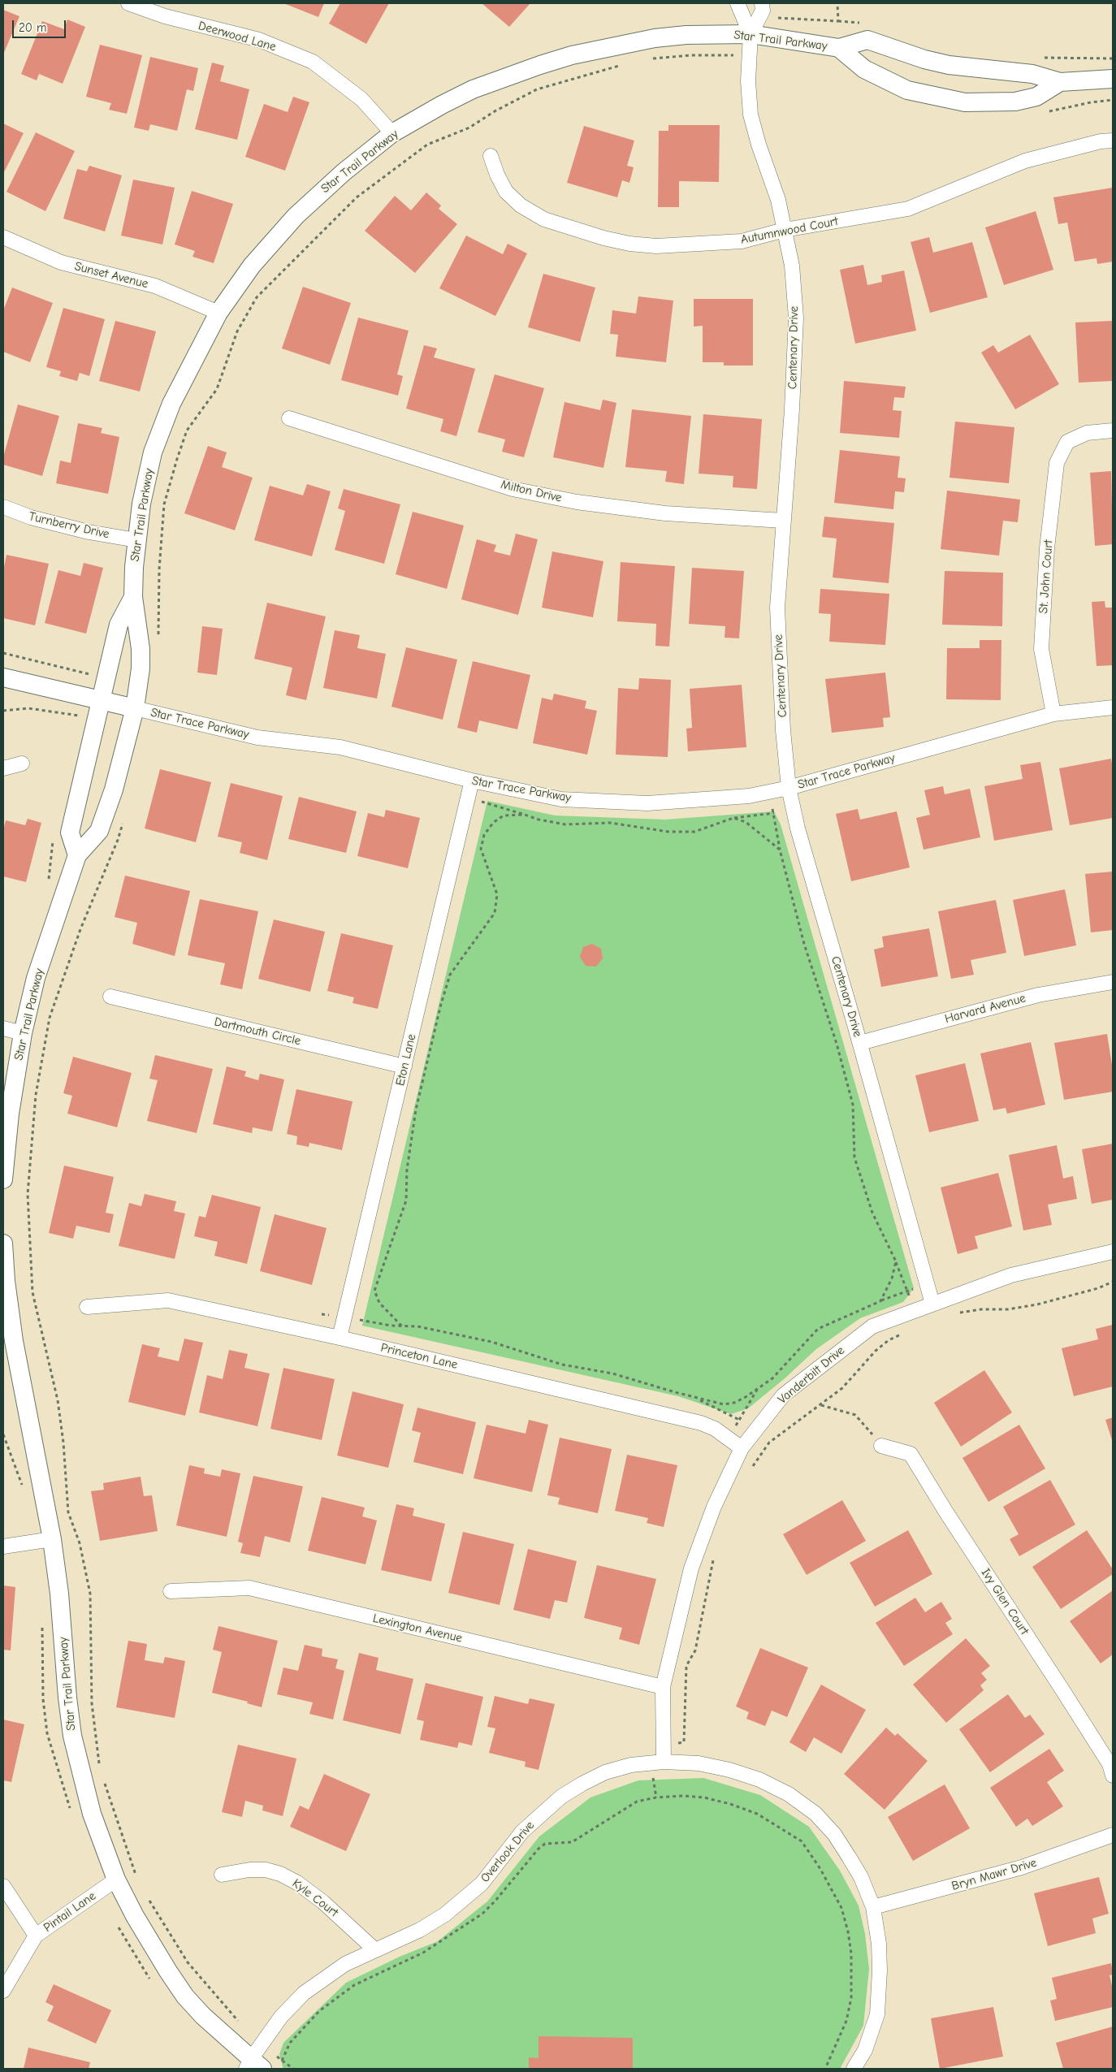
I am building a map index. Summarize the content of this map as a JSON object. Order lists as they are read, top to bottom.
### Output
{
  "streets": {
    "street": [
      "Deerwood Lane",
      "Star Trail Parkway",
      "Autumnwood Court",
      "Sunset Avenue",
      "Centenary Drive",
      "Milton Drive",
      "Turnberry Drive",
      "St. John Court",
      "Star Trace Parkway",
      "Harvard Avenue",
      "Dartmouth Circle",
      "Eton Lane",
      "Princeton Lane",
      "Vanderbilt Drive",
      "Ivy Glen Court",
      "Lexington Avenue",
      "Overlook Drive",
      "Bryn Mawr Drive",
      "Kyle Court",
      "Pintail Lane"
    ]
  },
  "crossings": [
    ["Deerwood Lane", "Star Trail Parkway"],
    ["Star Trail Parkway", "Sunset Avenue"],
    ["Star Trail Parkway", "Centenary Drive"],
    ["Star Trail Parkway", "Turnberry Drive"],
    ["Star Trail Parkway", "Star Trace Parkway"],
    ["Star Trail Parkway", "Overlook Drive"],
    ["Star Trail Parkway", "Pintail Lane"],
    ["Autumnwood Court", "Centenary Drive"],
    ["Centenary Drive", "Milton Drive"],
    ["Centenary Drive", "Star Trace Parkway"],
    ["Centenary Drive", "Harvard Avenue"],
    ["Centenary Drive", "Vanderbilt Drive"],
    ["St. John Court", "Star Trace Parkway"],
    ["Star Trace Parkway", "Eton Lane"],
    ["Dartmouth Circle", "Eton Lane"],
    ["Eton Lane", "Princeton Lane"],
    ["Princeton Lane", "Vanderbilt Drive"],
    ["Vanderbilt Drive", "Lexington Avenue"],
    ["Vanderbilt Drive", "Overlook Drive"],
    ["Overlook Drive", "Bryn Mawr Drive"],
    ["Overlook Drive", "Kyle Court"]
  ],
  "scale_bar": "20 m"
}
